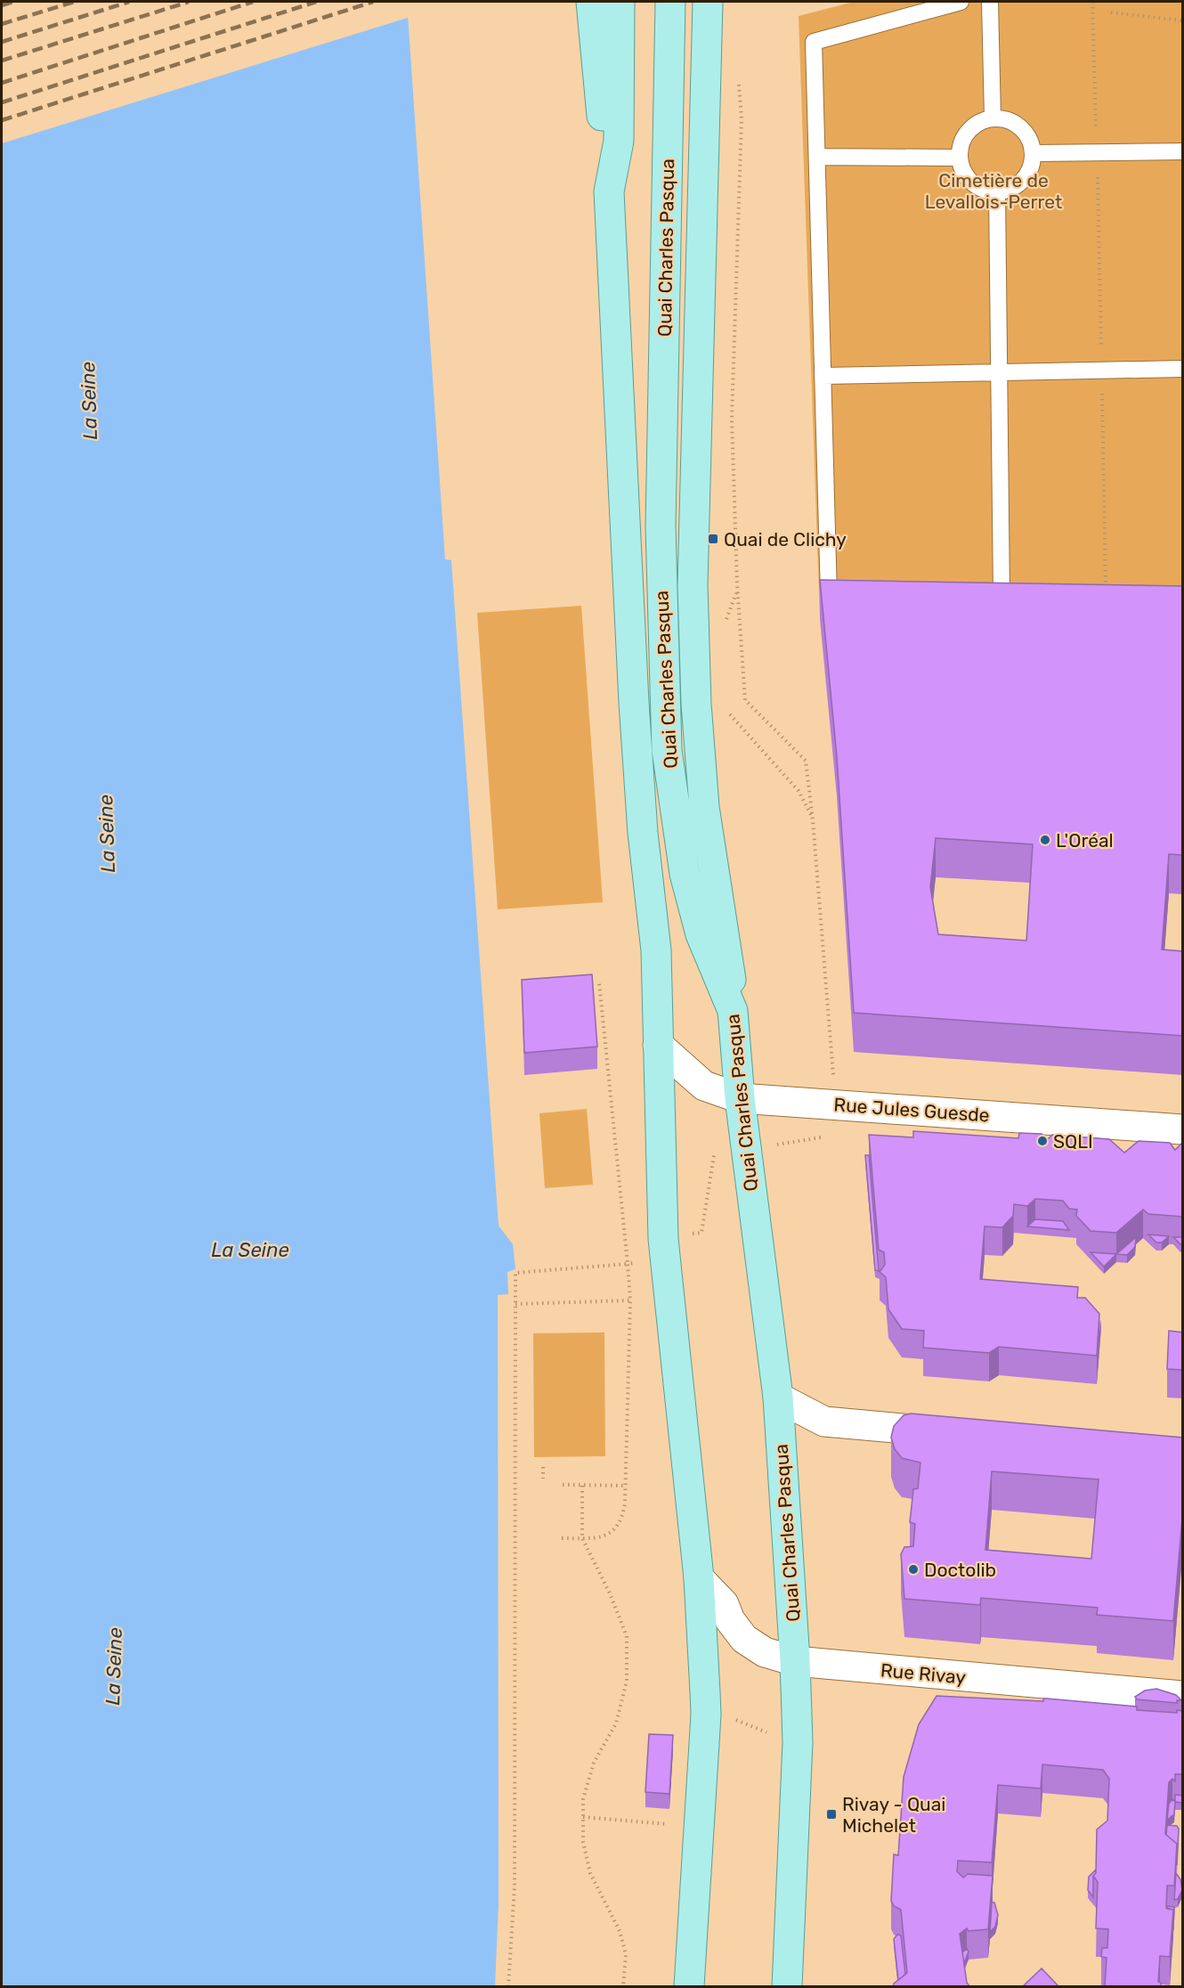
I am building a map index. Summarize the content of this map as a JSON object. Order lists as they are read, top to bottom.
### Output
{
  "streets": {
    "main road": ["Quai Charles Pasqua"],
    "street": ["Rue Jules Guesde", "Rue Rivay"]
  },
  "crossings": [
    ["Quai Charles Pasqua", "Rue Jules Guesde"],
    ["Quai Charles Pasqua", "Rue Rivay"]
  ],
  "water": ["La Seine"],
  "parks": ["Cimetière de Levallois-Perret"],
  "places": {
    "transit": ["Quai de Clichy", "Rivay - Quai Michelet"],
    "other": ["L'Oréal", "SQLI", "Doctolib"]
  }
}
